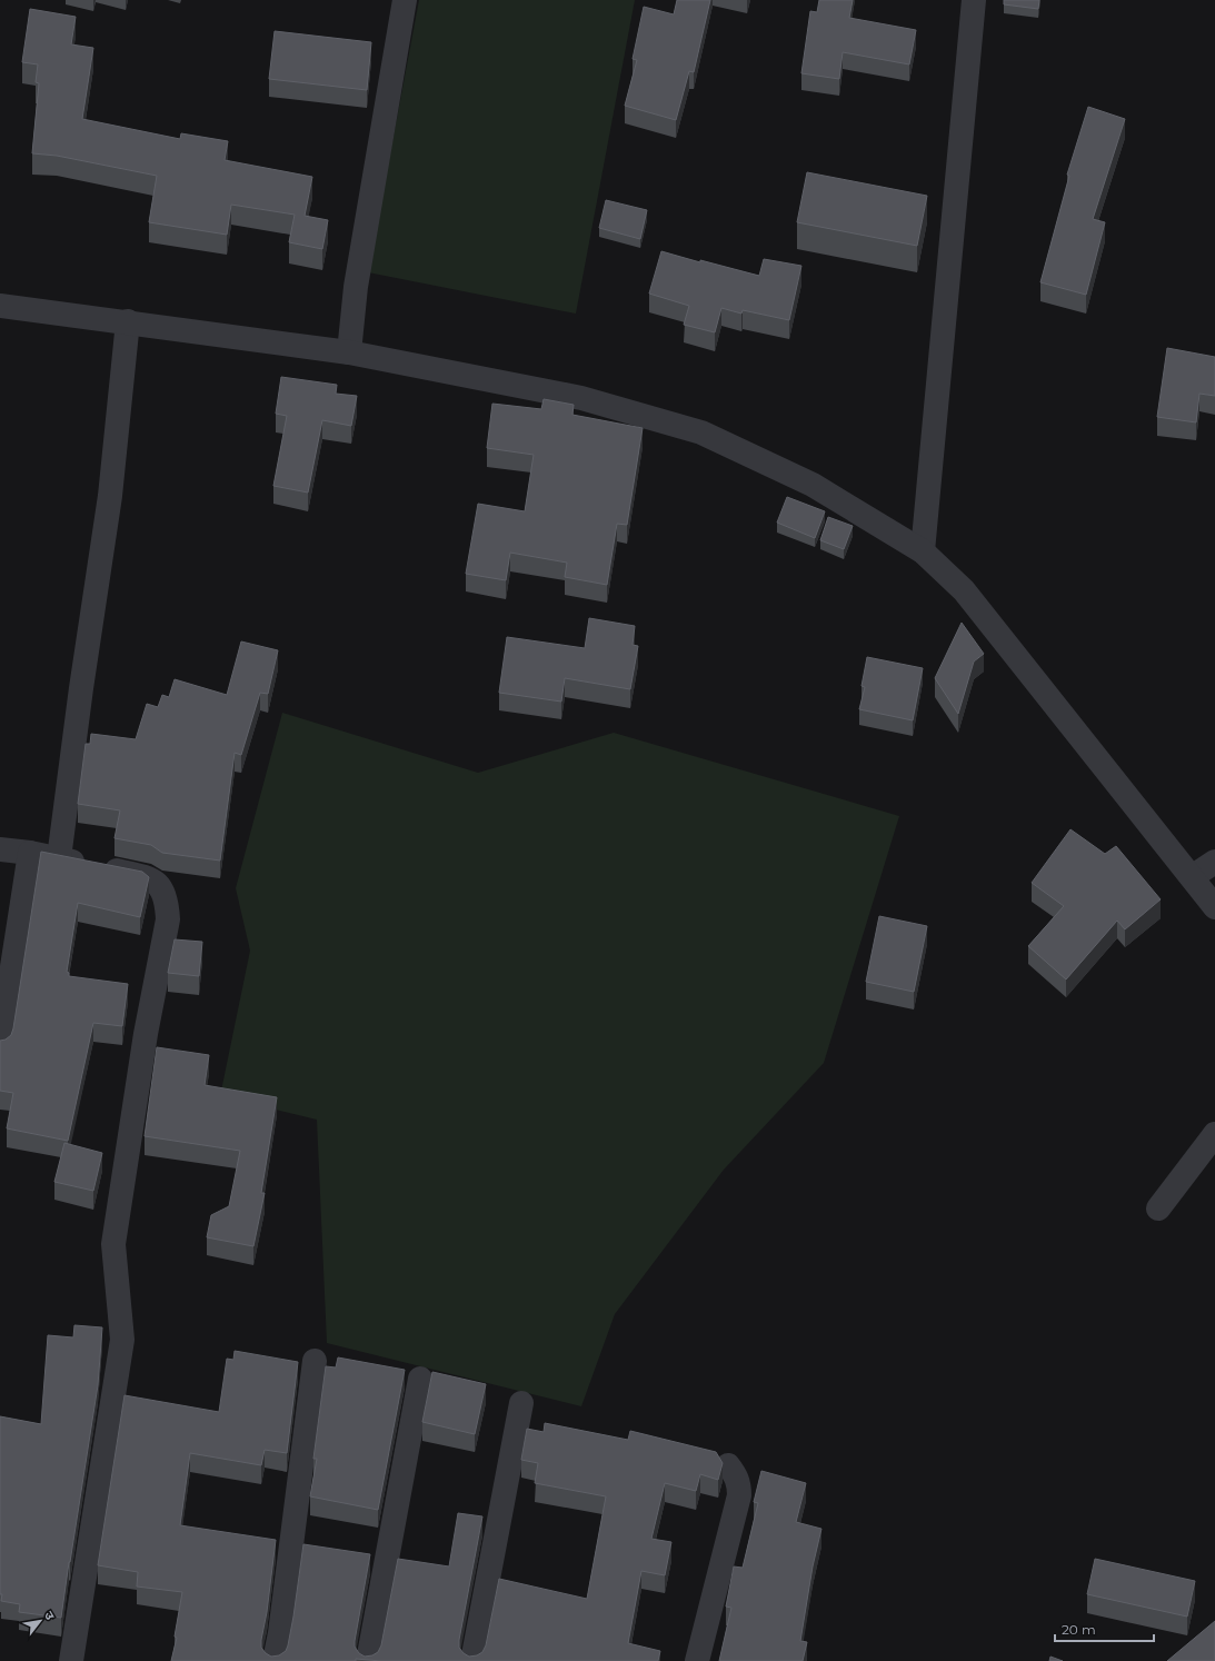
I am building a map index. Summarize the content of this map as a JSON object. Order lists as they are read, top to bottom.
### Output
{
  "scale_bar": "20 m",
  "north": "top right"
}
